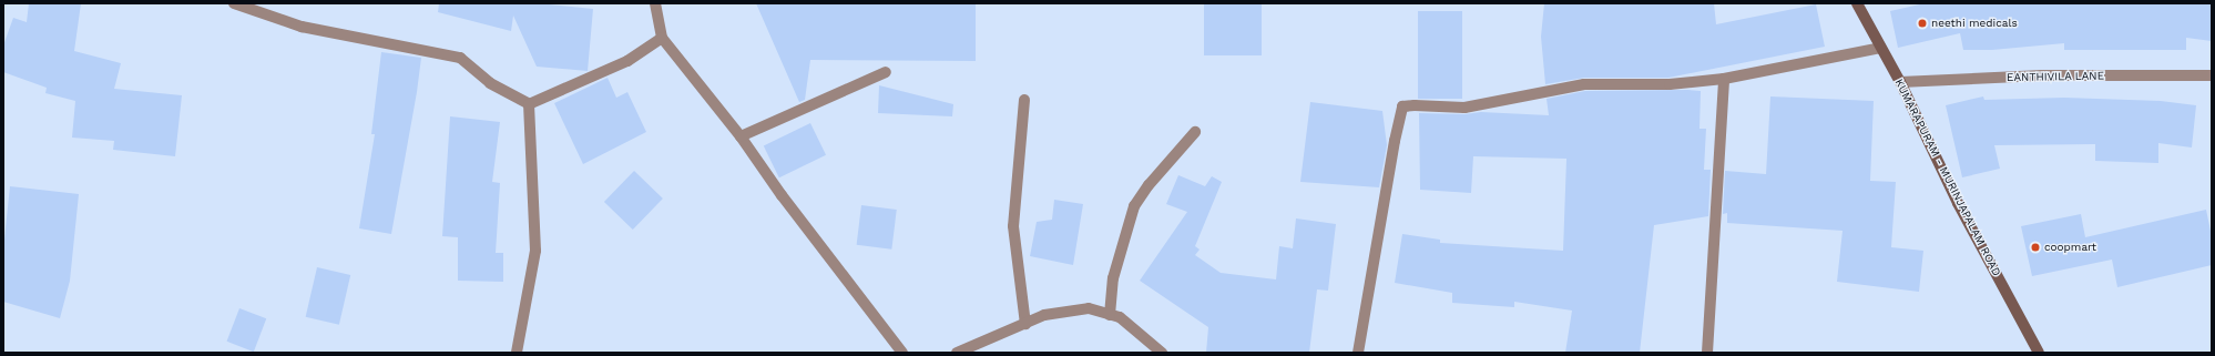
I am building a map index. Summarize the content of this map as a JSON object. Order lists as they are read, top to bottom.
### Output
{
  "streets": {
    "main road": ["KUMARAPURAM - MURINJAPALAM ROAD"],
    "street": ["EANTHIVILA LANE"]
  },
  "crossings": [
    ["EANTHIVILA LANE", "KUMARAPURAM - MURINJAPALAM ROAD"]
  ],
  "places": ["neethi medicals", "coopmart"]
}
